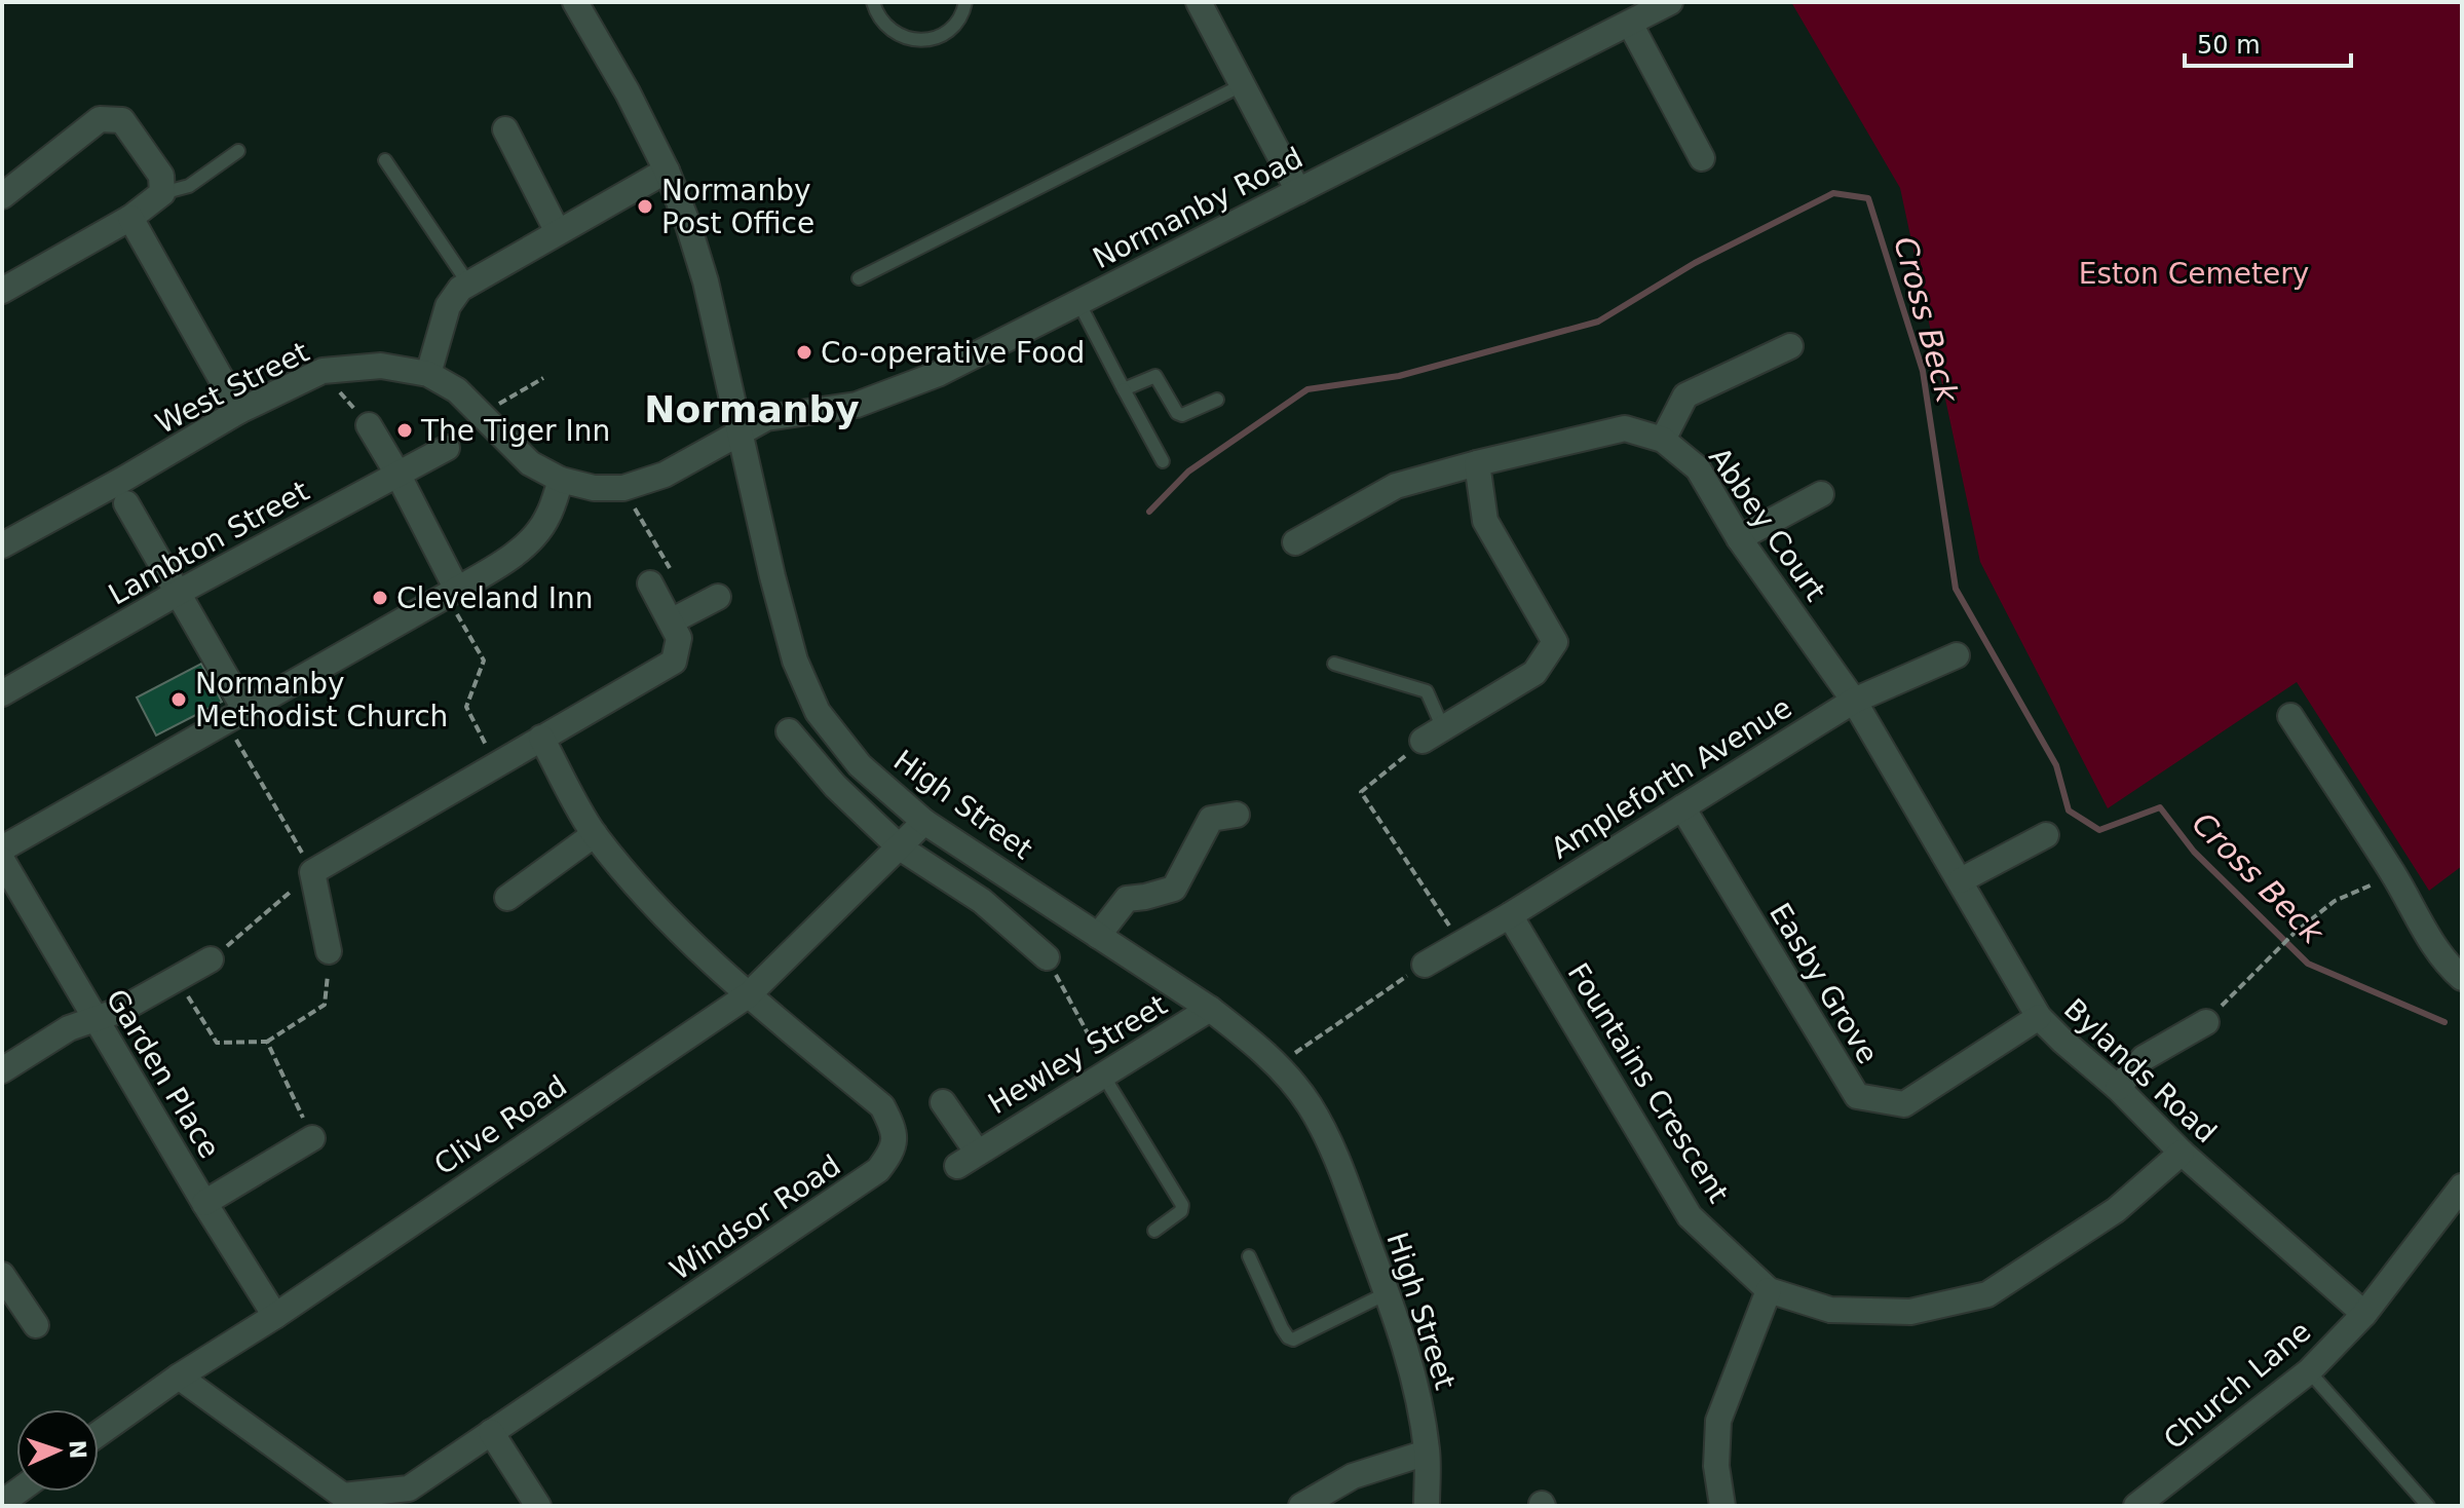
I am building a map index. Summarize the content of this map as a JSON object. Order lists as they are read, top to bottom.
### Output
{
  "streets": {
    "street": [
      "Normanby Road",
      "West Street",
      "Abbey Court",
      "Lambton Street",
      "Ampleforth Avenue",
      "High Street",
      "Easby Grove",
      "Hewley Street",
      "Bylands Road",
      "Garden Place",
      "Fountains Crescent",
      "Clive Road",
      "Windsor Road",
      "Church Lane"
    ]
  },
  "crossings": [
    ["Normanby Road", "High Street"],
    ["Abbey Court", "Ampleforth Avenue"],
    ["Abbey Court", "Bylands Road"],
    ["Ampleforth Avenue", "Easby Grove"],
    ["Ampleforth Avenue", "Bylands Road"],
    ["Ampleforth Avenue", "Fountains Crescent"],
    ["High Street", "Hewley Street"],
    ["High Street", "Clive Road"],
    ["Easby Grove", "Bylands Road"],
    ["Bylands Road", "Fountains Crescent"],
    ["Bylands Road", "Church Lane"],
    ["Garden Place", "Clive Road"],
    ["Clive Road", "Windsor Road"]
  ],
  "districts": ["Normanby"],
  "water": ["Cross Beck"],
  "parks": ["Eston Cemetery"],
  "places": [
    "Normanby Post Office",
    "Co-operative Food",
    "The Tiger Inn",
    "Cleveland Inn",
    "Normanby Methodist Church"
  ],
  "scale_bar": "50 m",
  "north": "right"
}
